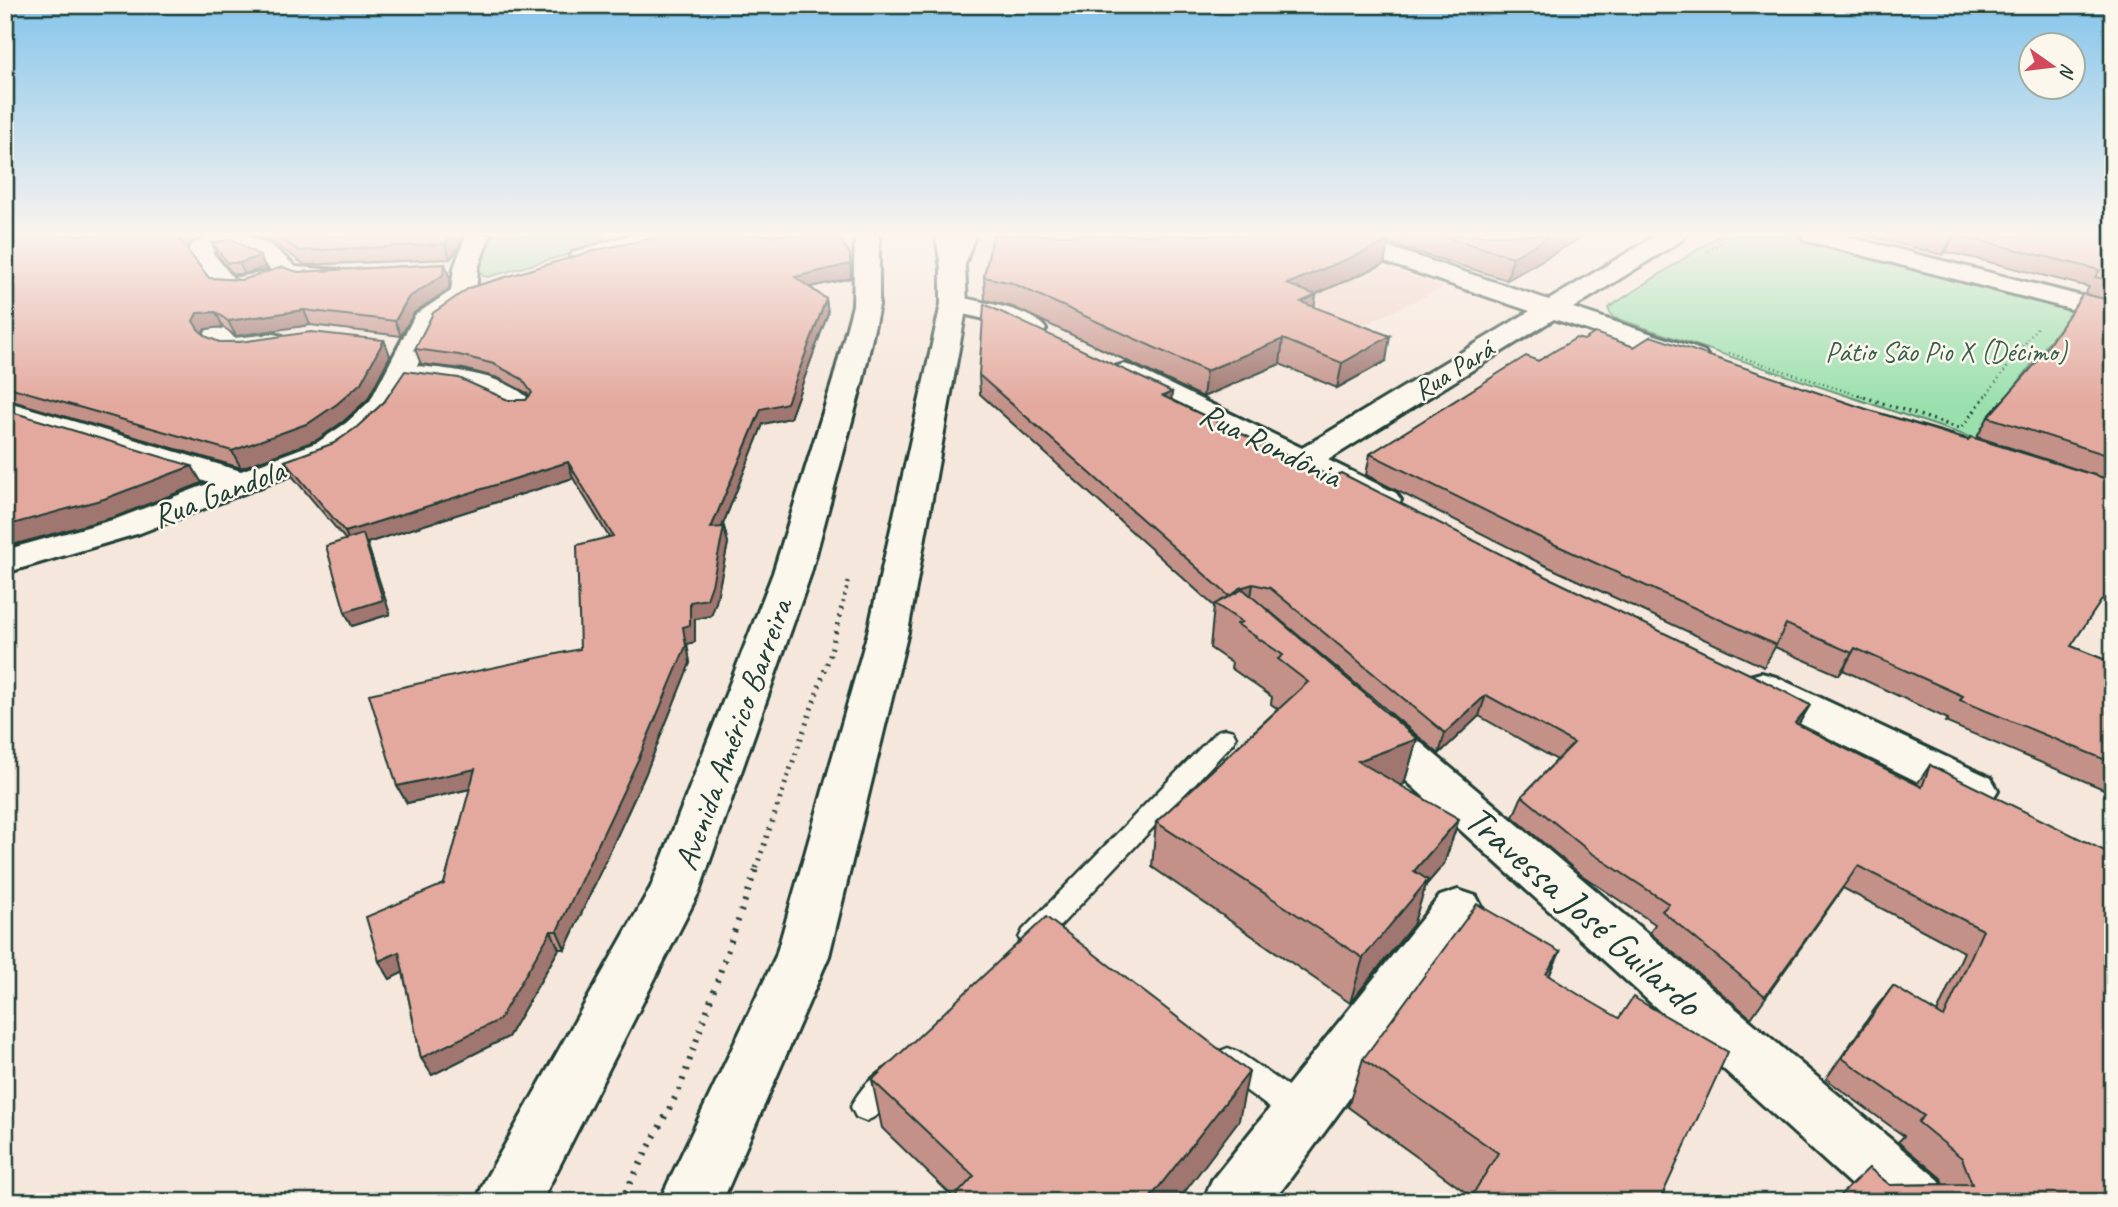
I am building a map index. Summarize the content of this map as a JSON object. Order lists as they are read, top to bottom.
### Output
{
  "streets": {
    "street": [
      "Rua Pará",
      "Rua Rondônia",
      "Rua Gandola",
      "Avenida Américo Barreira",
      "Travessa José Guilardo"
    ]
  },
  "crossings": [
    ["Rua Pará", "Rua Rondônia"]
  ],
  "parks": ["Pátio São Pio X (Décimo)"],
  "north": "right"
}
